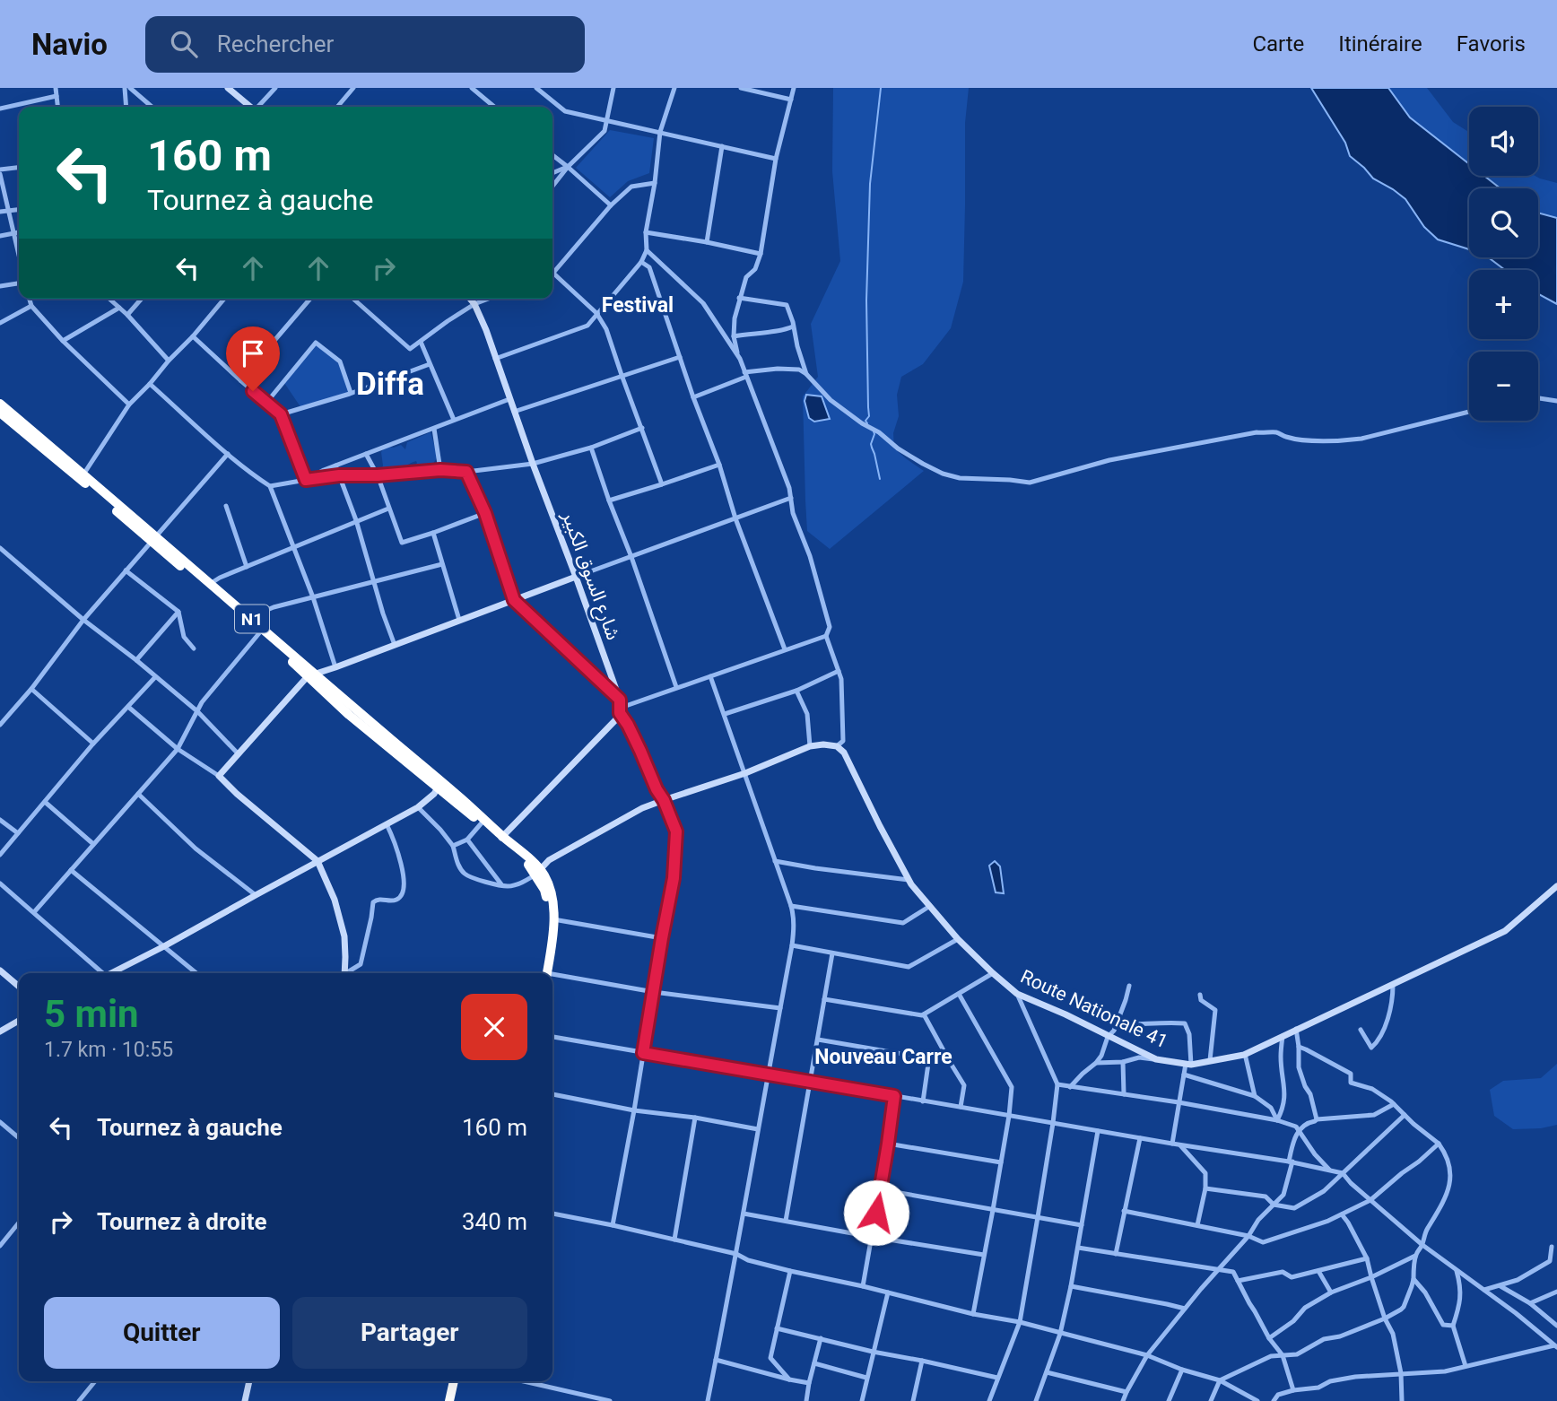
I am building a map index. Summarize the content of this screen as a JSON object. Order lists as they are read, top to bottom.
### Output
{
  "streets": {
    "highway": ["N1"],
    "street": ["شارع السوق الكبير", "Route Nationale 41"]
  },
  "districts": ["Festival", "Diffa", "Nouveau Carre"],
  "page": {
    "header": "Navio",
    "search": "Rechercher",
    "nav": ["Carte", "Itinéraire", "Favoris"],
    "map_buttons": ["+", "−"],
    "turn": ["160 m", "Tournez à gauche"],
    "heading": ["5 min", "1.7 km · 10:55"],
    "list": [
      {
        "name": "Tournez à gauche",
        "value": "160 m"
      },
      {
        "name": "Tournez à droite",
        "value": "340 m"
      }
    ],
    "buttons": ["Quitter", "Partager"]
  }
}
